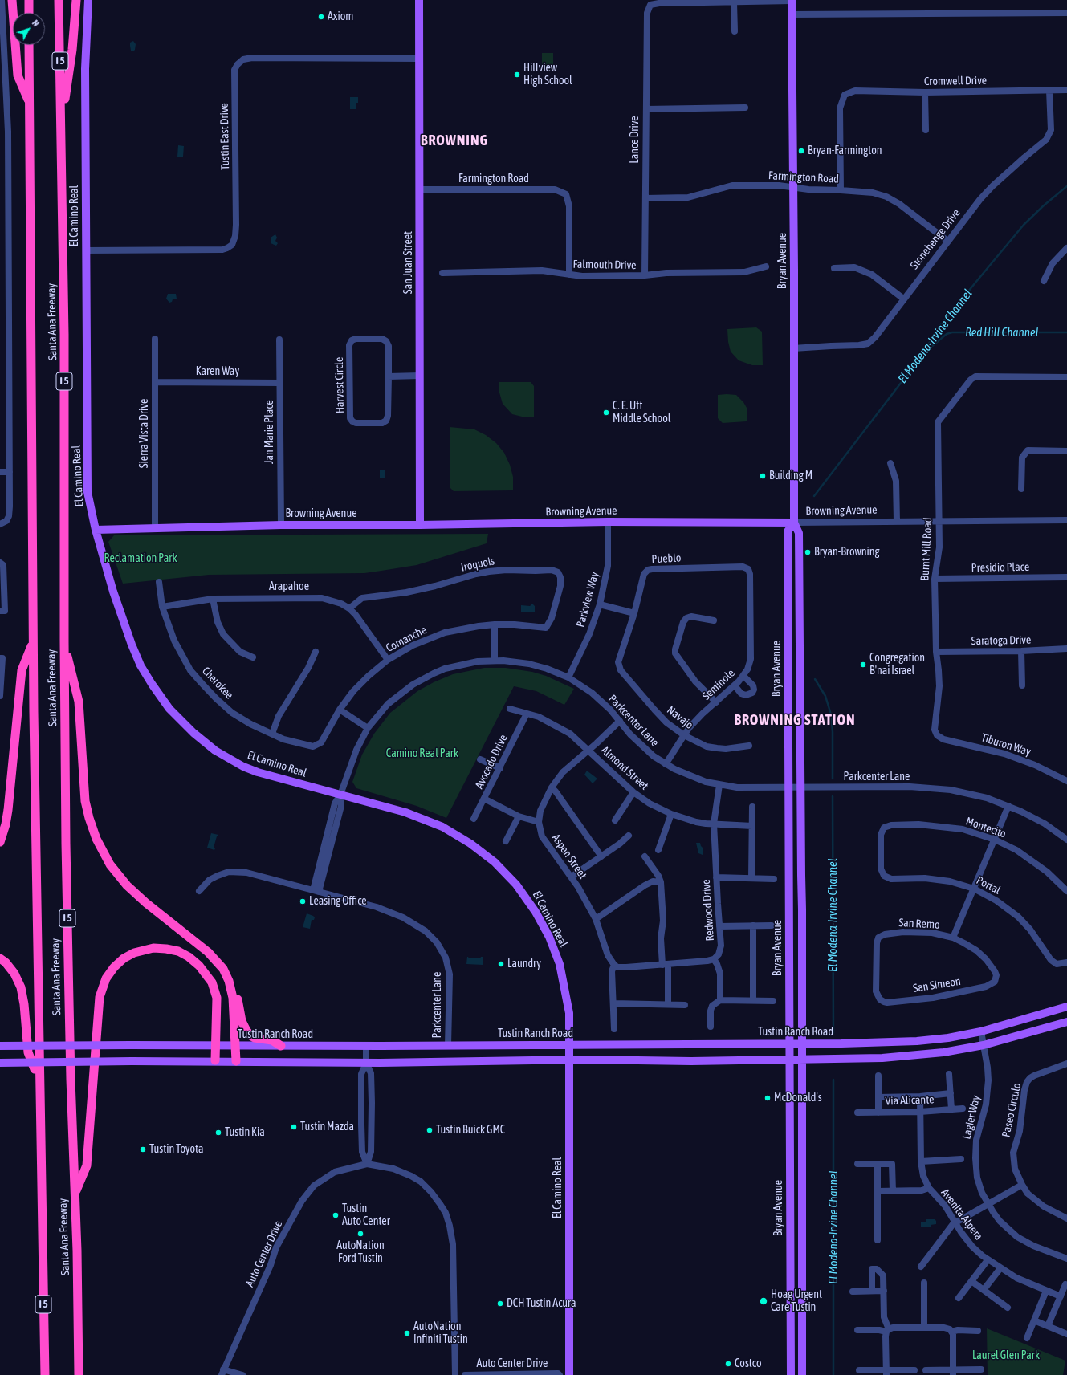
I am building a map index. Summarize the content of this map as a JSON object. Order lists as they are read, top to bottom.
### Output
{
  "streets": {
    "highway": ["I 5", "Santa Ana Freeway"],
    "main road": [
      "El Camino Real",
      "Bryan Avenue",
      "San Juan Street",
      "Browning Avenue",
      "Tustin Ranch Road"
    ],
    "street": [
      "Cromwell Drive",
      "Tustin East Drive",
      "Lance Drive",
      "Farmington Road",
      "Stonehenge Drive",
      "Falmouth Drive",
      "Karen Way",
      "Harvest Circle",
      "Jan Marie Place",
      "Sierra Vista Drive",
      "Burnt Mill Road",
      "Pueblo",
      "Iroquois",
      "Presidio Place",
      "Arapahoe",
      "Parkview Way",
      "Comanche",
      "Saratoga Drive",
      "Cherokee",
      "Seminole",
      "Navajo",
      "Parkcenter Lane",
      "Tiburon Way",
      "Avocado Drive",
      "Almond Street",
      "Montecito",
      "Aspen Street",
      "Portal",
      "Redwood Drive",
      "San Remo",
      "San Simeon",
      "Via Alicante",
      "Paseo Circulo",
      "Lagier Way",
      "Avenita Alpera",
      "Auto Center Drive"
    ]
  },
  "crossings": [
    ["Cromwell Drive", "Farmington Road"],
    ["Cromwell Drive", "Stonehenge Drive"],
    ["Tustin East Drive", "El Camino Real"],
    ["Tustin East Drive", "San Juan Street"],
    ["Lance Drive", "Farmington Road"],
    ["Lance Drive", "Falmouth Drive"],
    ["Farmington Road", "Stonehenge Drive"],
    ["Farmington Road", "Bryan Avenue"],
    ["Farmington Road", "San Juan Street"],
    ["Farmington Road", "Falmouth Drive"],
    ["El Camino Real", "Browning Avenue"],
    ["El Camino Real", "Parkcenter Lane"],
    ["El Camino Real", "Tustin Ranch Road"],
    ["Stonehenge Drive", "Bryan Avenue"],
    ["Bryan Avenue", "Browning Avenue"],
    ["Bryan Avenue", "Parkcenter Lane"],
    ["Bryan Avenue", "Tustin Ranch Road"],
    ["San Juan Street", "Browning Avenue"],
    ["Karen Way", "Jan Marie Place"],
    ["Karen Way", "Sierra Vista Drive"],
    ["Jan Marie Place", "Browning Avenue"],
    ["Sierra Vista Drive", "Browning Avenue"],
    ["Browning Avenue", "Burnt Mill Road"],
    ["Browning Avenue", "Parkview Way"],
    ["Burnt Mill Road", "Presidio Place"],
    ["Burnt Mill Road", "Saratoga Drive"],
    ["Burnt Mill Road", "Tiburon Way"],
    ["Pueblo", "Seminole"],
    ["Pueblo", "Navajo"],
    ["Iroquois", "Arapahoe"],
    ["Iroquois", "Comanche"],
    ["Arapahoe", "Comanche"],
    ["Arapahoe", "Cherokee"],
    ["Parkview Way", "Parkcenter Lane"],
    ["Comanche", "Cherokee"],
    ["Seminole", "Navajo"],
    ["Seminole", "Parkcenter Lane"],
    ["Parkcenter Lane", "Redwood Drive"],
    ["Parkcenter Lane", "Tustin Ranch Road"],
    ["Avocado Drive", "Almond Street"],
    ["Almond Street", "Redwood Drive"],
    ["Montecito", "Portal"],
    ["San Remo", "San Simeon"],
    ["Tustin Ranch Road", "Lagier Way"],
    ["Via Alicante", "Avenita Alpera"]
  ],
  "districts": ["BROWNING", "BROWNING STATION"],
  "water": ["Red Hill Channel", "El Modena-Irvine Channel"],
  "parks": ["Reclamation Park", "Camino Real Park", "Laurel Glen Park"],
  "places": [
    "Axiom",
    "Hillview High School",
    "Bryan-Farmington",
    "C. E. Utt Middle School",
    "Building M",
    "Bryan-Browning",
    "Congregation B'nai Israel",
    "Leasing Office",
    "Laundry",
    "McDonald's",
    "Tustin Mazda",
    "Tustin Buick GMC",
    "Tustin Kia",
    "Tustin Toyota",
    "Tustin Auto Center",
    "AutoNation Ford Tustin",
    "Hoag Urgent Care Tustin",
    "DCH Tustin Acura",
    "AutoNation Infiniti Tustin",
    "Costco"
  ],
  "north": "top right"
}
